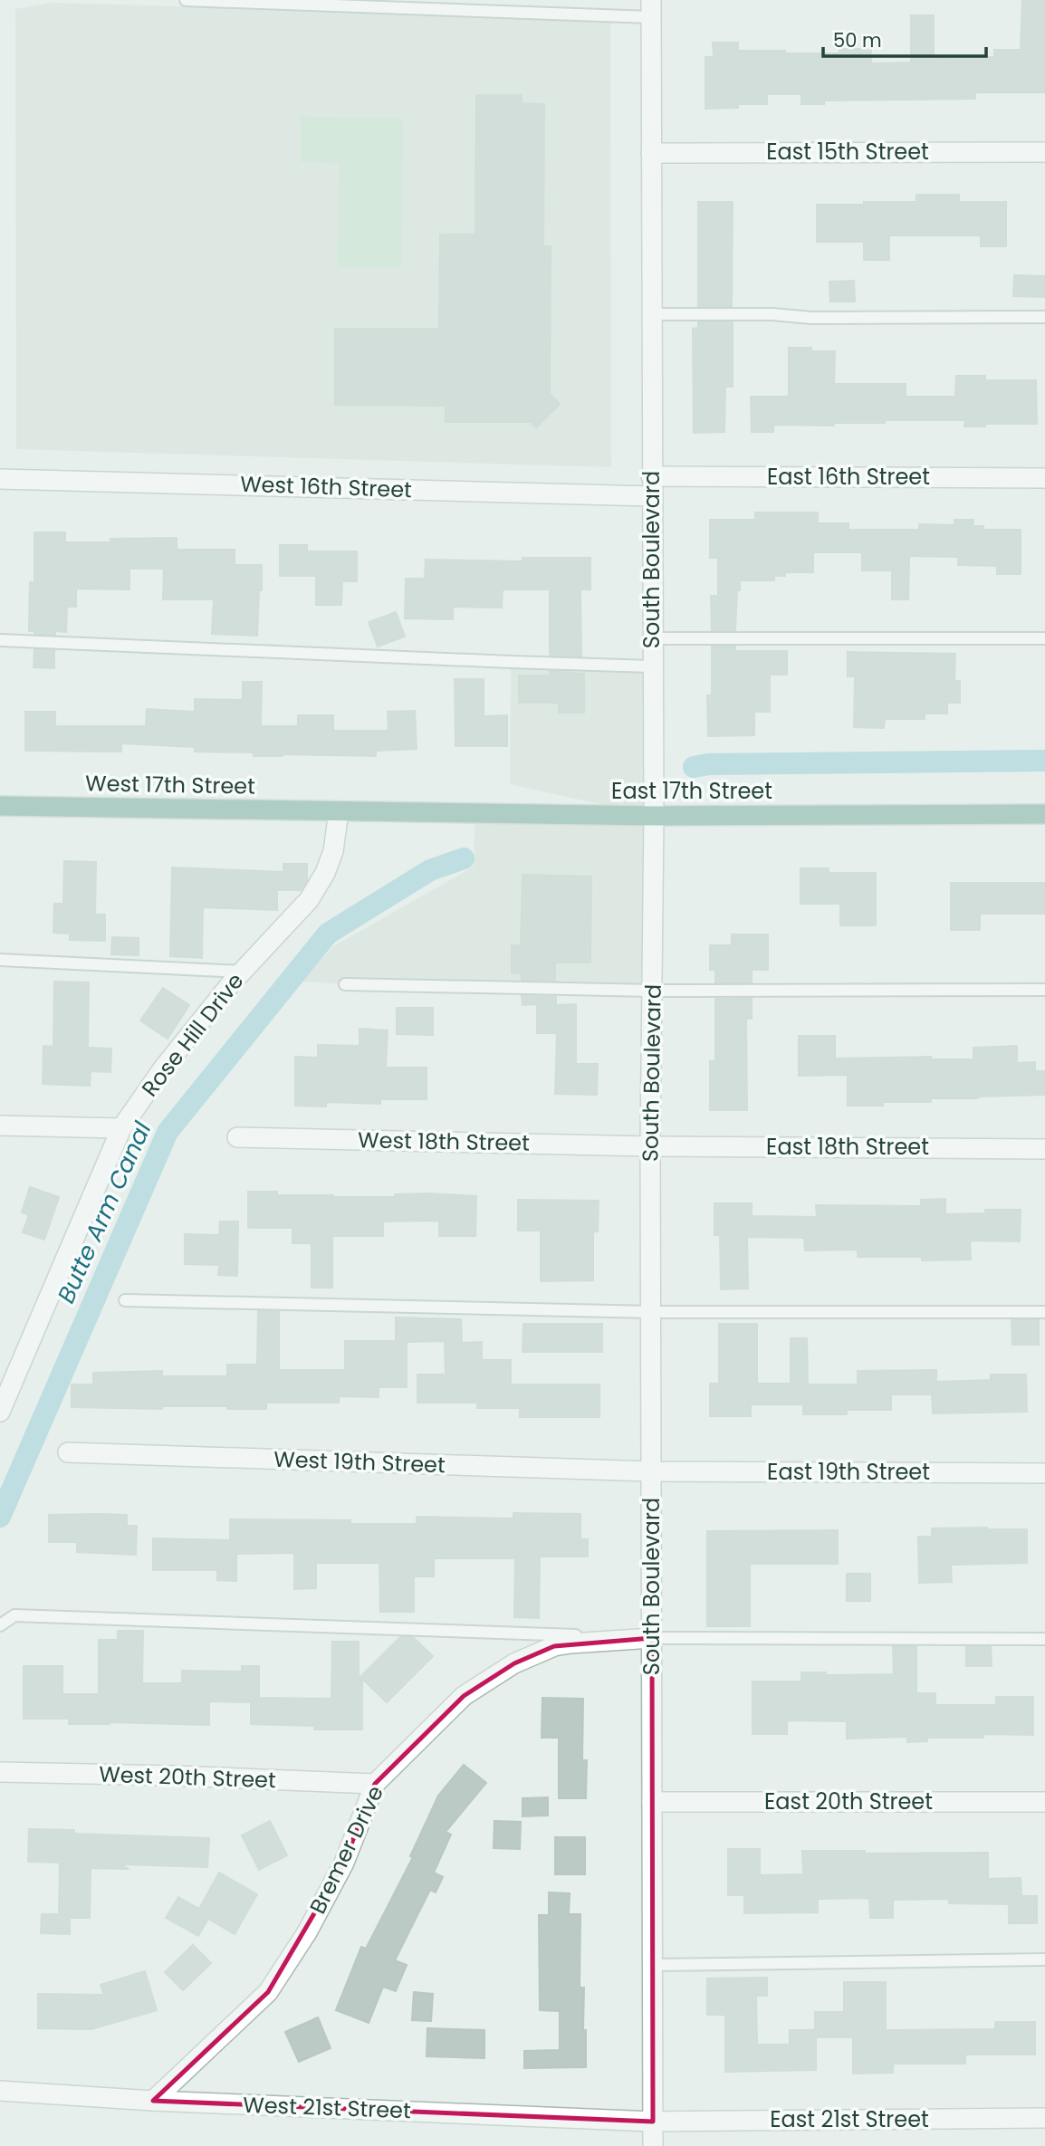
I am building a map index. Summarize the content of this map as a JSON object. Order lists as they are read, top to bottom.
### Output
{
  "streets": {
    "main road": ["West 17th Street", "East 17th Street"],
    "street": [
      "East 15th Street",
      "East 16th Street",
      "West 16th Street",
      "South Boulevard",
      "Rose Hill Drive",
      "West 18th Street",
      "East 18th Street",
      "West 19th Street",
      "East 19th Street",
      "West 20th Street",
      "East 20th Street",
      "Bremer Drive",
      "West 21st Street",
      "East 21st Street"
    ]
  },
  "crossings": [
    ["East 15th Street", "South Boulevard"],
    ["East 16th Street", "South Boulevard"],
    ["West 16th Street", "South Boulevard"],
    ["South Boulevard", "East 17th Street"],
    ["South Boulevard", "West 18th Street"],
    ["South Boulevard", "East 18th Street"],
    ["South Boulevard", "West 19th Street"],
    ["South Boulevard", "East 19th Street"],
    ["South Boulevard", "East 20th Street"],
    ["South Boulevard", "Bremer Drive"],
    ["South Boulevard", "West 21st Street"],
    ["South Boulevard", "East 21st Street"],
    ["West 17th Street", "East 17th Street"],
    ["West 17th Street", "Rose Hill Drive"],
    ["East 17th Street", "Rose Hill Drive"],
    ["West 18th Street", "East 18th Street"],
    ["West 19th Street", "East 19th Street"],
    ["West 20th Street", "Bremer Drive"],
    ["Bremer Drive", "West 21st Street"],
    ["West 21st Street", "East 21st Street"]
  ],
  "water": ["Butte Arm Canal"],
  "scale_bar": "50 m"
}
